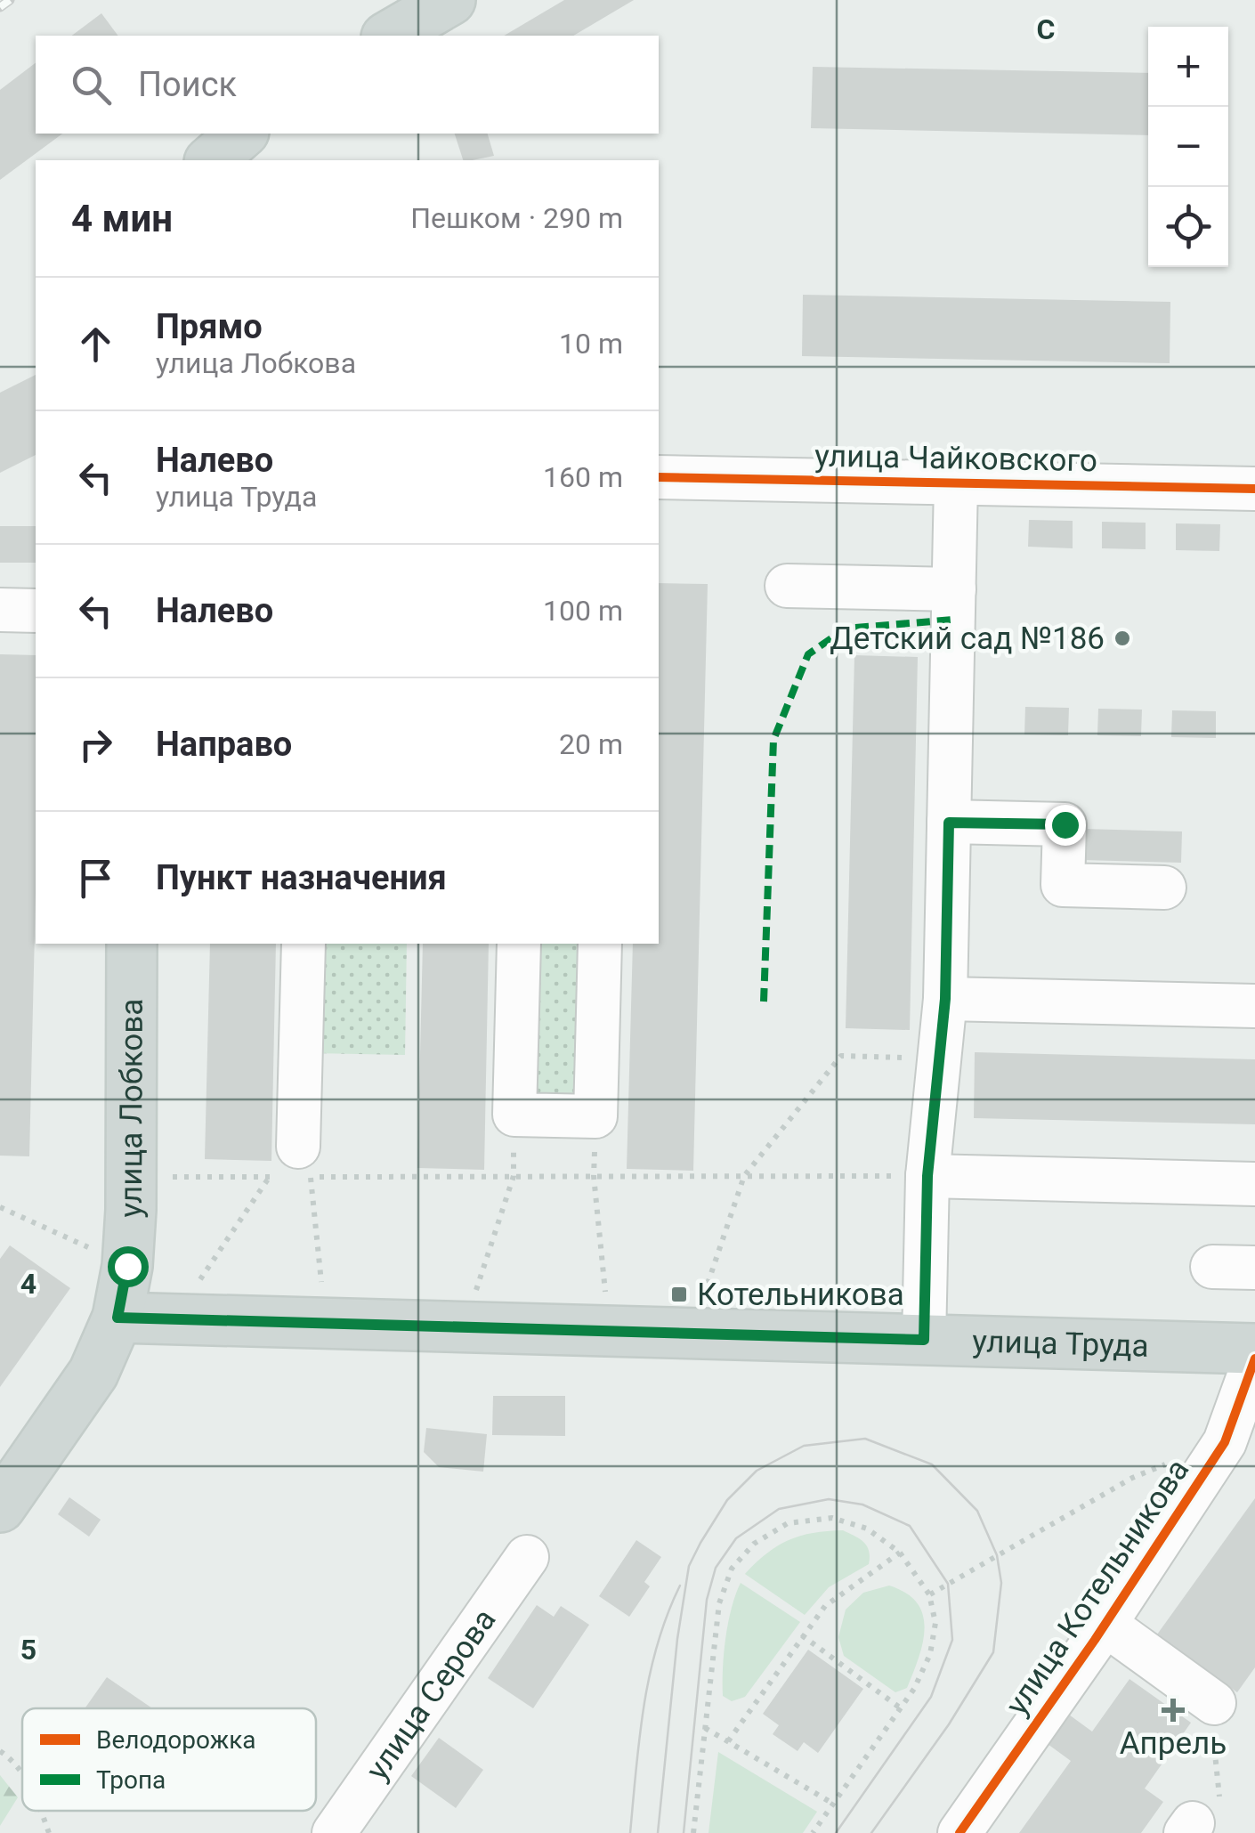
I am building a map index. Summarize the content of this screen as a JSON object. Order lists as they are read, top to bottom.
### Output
{
  "streets": {
    "main road": ["улица Лобкова", "улица Труда"],
    "street": ["улица Чайковского", "улица Котельникова", "улица Серова"]
  },
  "crossings": [
    ["улица Лобкова", "улица Труда"]
  ],
  "places": {
    "other": ["Детский сад №186"],
    "transit": ["Котельникова"],
    "health": ["Апрель"]
  },
  "legend": ["Велодорожка", "Тропа"],
  "page": {
    "map_buttons": ["+", "−"],
    "search": "Поиск",
    "heading": ["4 мин", "Пешком · 290 m"],
    "list": [
      ["Прямо", "улица Лобкова", "10 m"],
      ["Налево", "улица Труда", "160 m"],
      ["Налево", "100 m"],
      ["Направо", "20 m"],
      "Пункт назначения"
    ]
  },
  "grid": {
    "columns": ["C"],
    "rows": ["4", "5"]
  }
}
